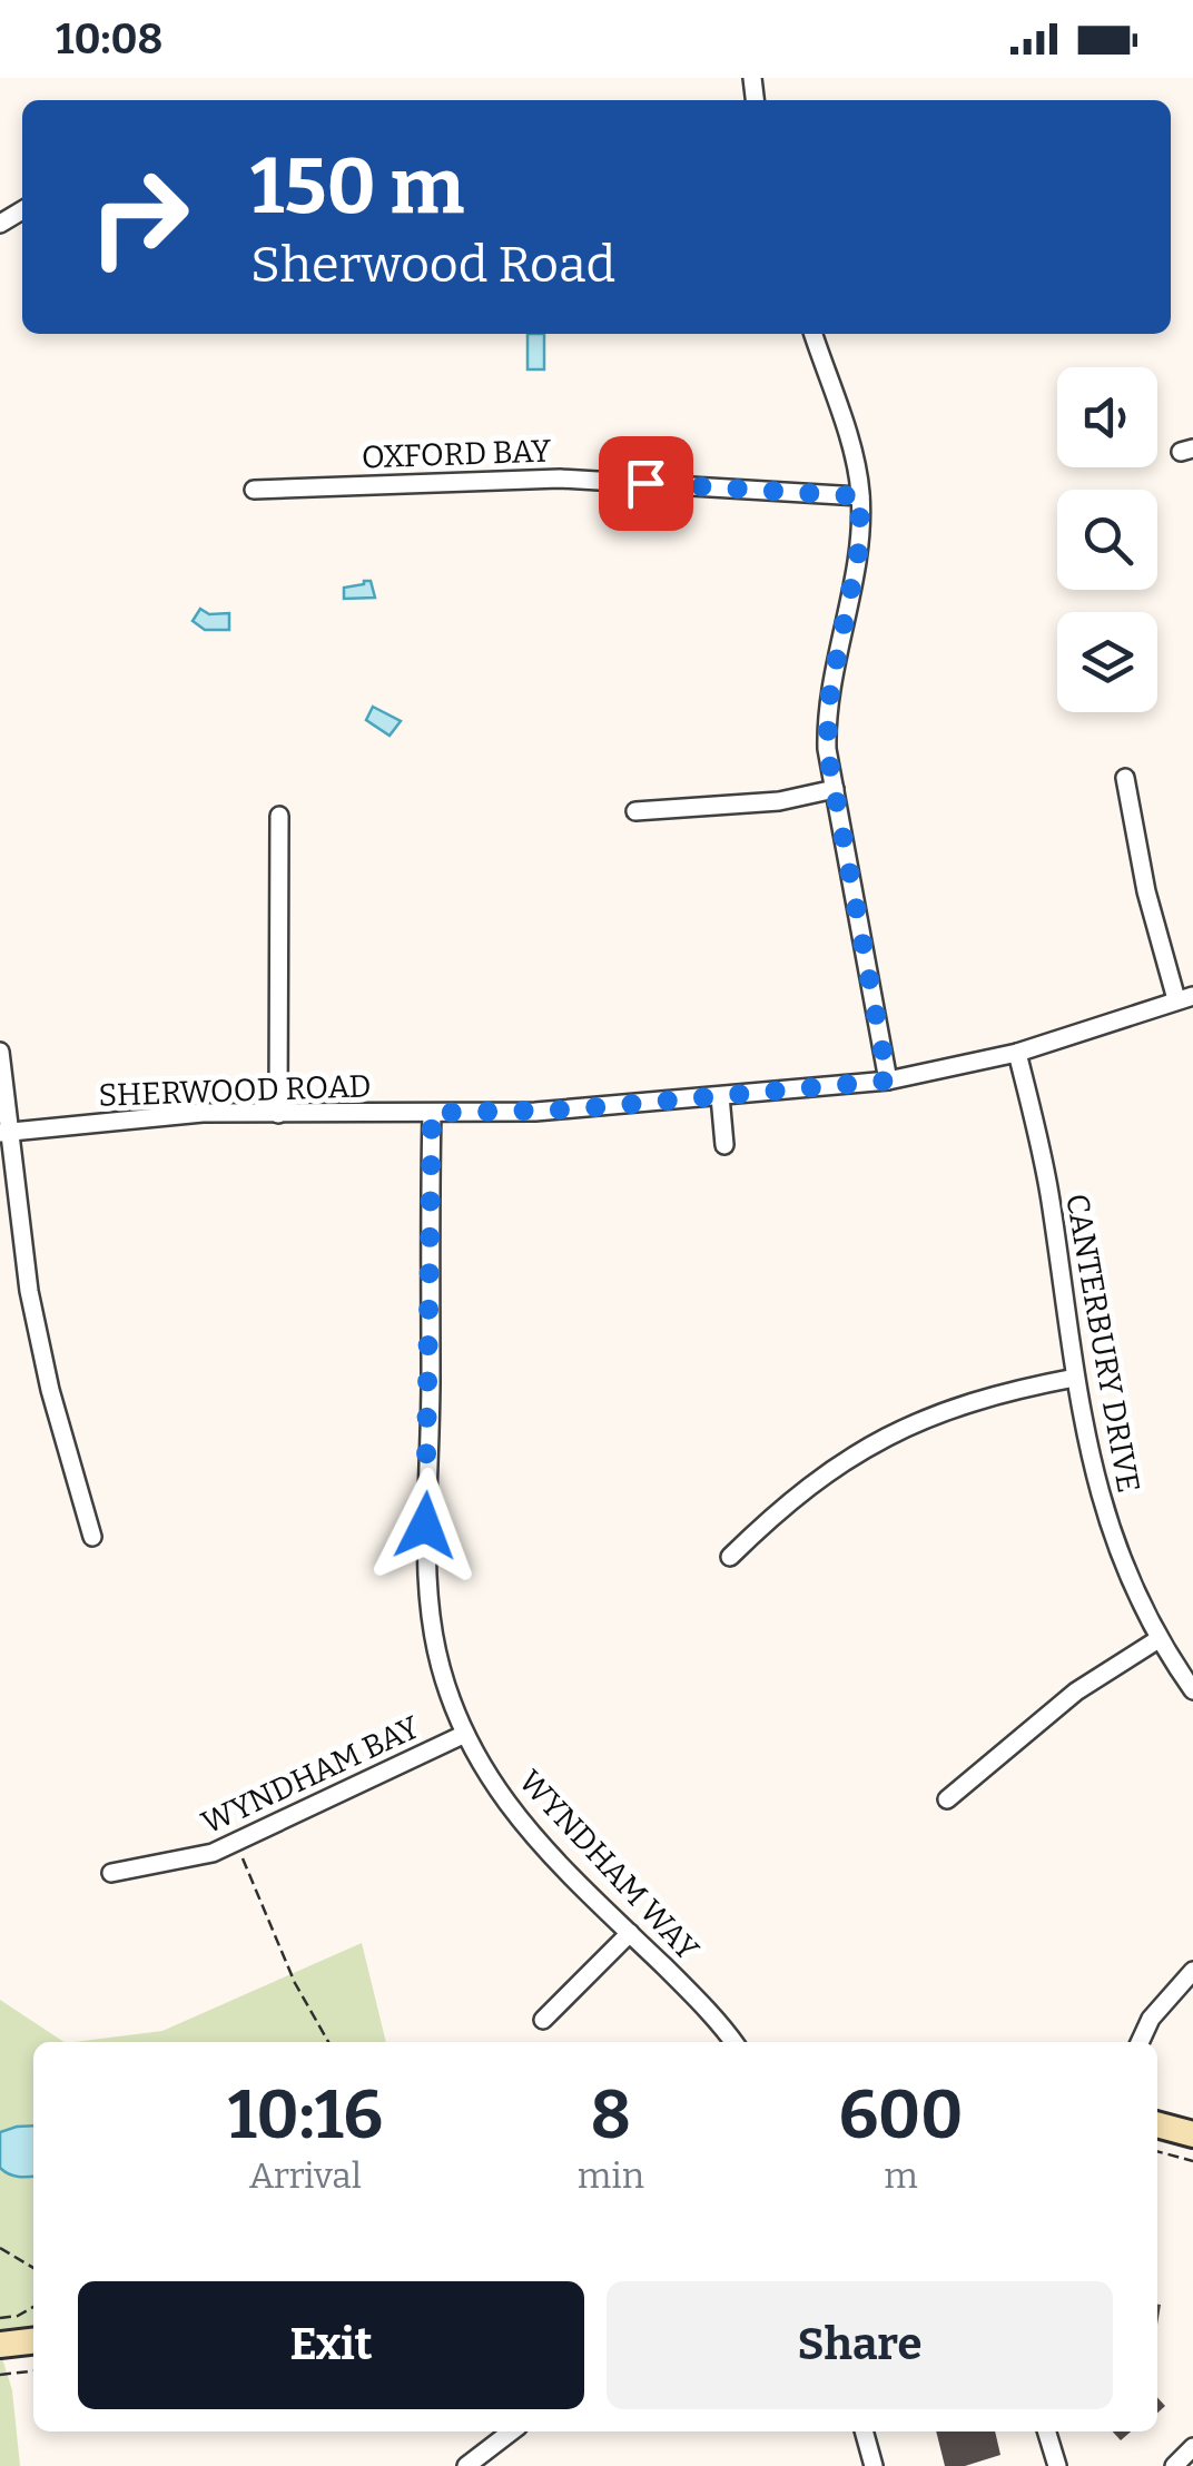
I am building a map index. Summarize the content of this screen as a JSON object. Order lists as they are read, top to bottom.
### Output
{
  "streets": {
    "street": [
      "OXFORD BAY",
      "SHERWOOD ROAD",
      "CANTERBURY DRIVE",
      "WYNDHAM BAY",
      "WYNDHAM WAY"
    ]
  },
  "crossings": [
    ["SHERWOOD ROAD", "CANTERBURY DRIVE"],
    ["SHERWOOD ROAD", "WYNDHAM WAY"],
    ["WYNDHAM BAY", "WYNDHAM WAY"]
  ],
  "page": {
    "status": "10:08",
    "turn": ["150 m", "Sherwood Road"],
    "eta": [
      "10:16",
      "Arrival",
      "8",
      "min",
      "600",
      "m"
    ],
    "buttons": ["Exit", "Share"]
  }
}
